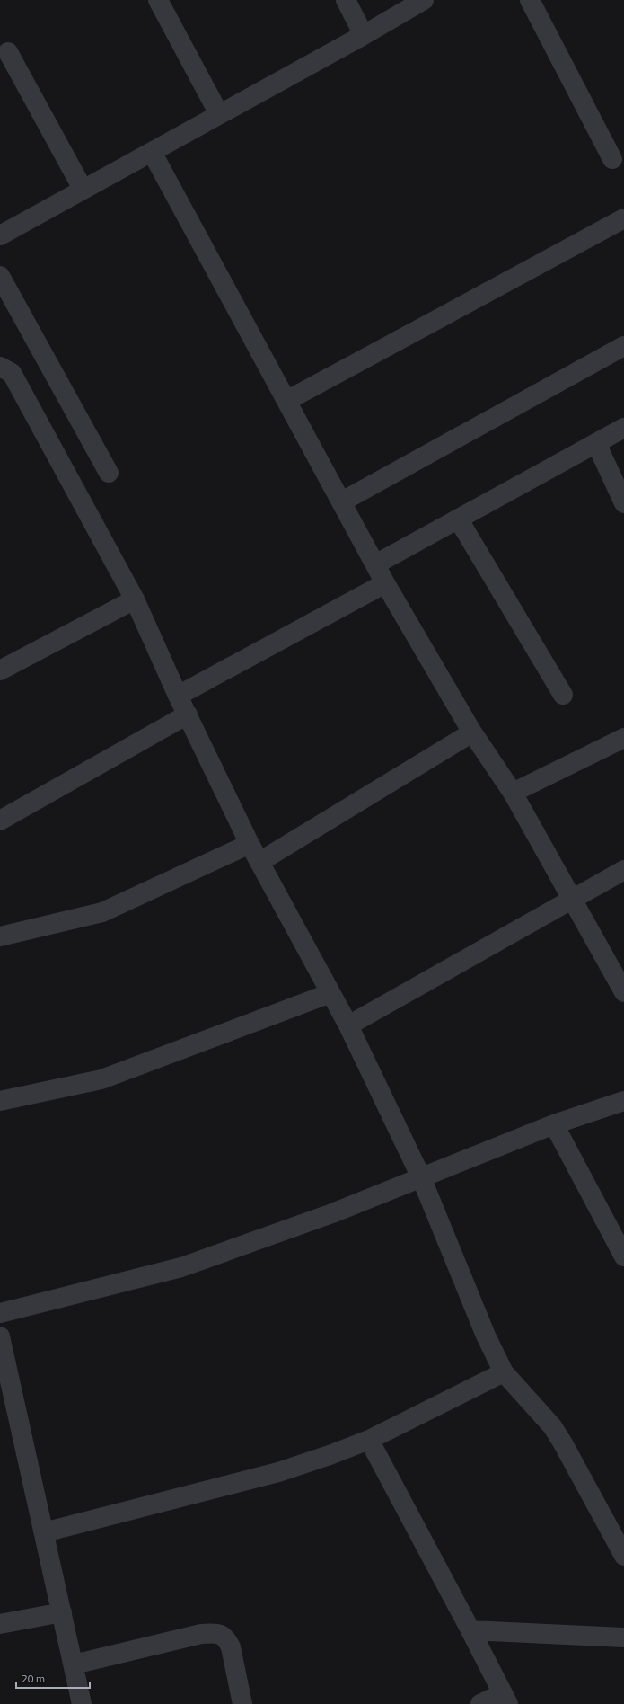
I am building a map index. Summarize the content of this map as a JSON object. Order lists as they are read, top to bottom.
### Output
{
  "scale_bar": "20 m"
}
